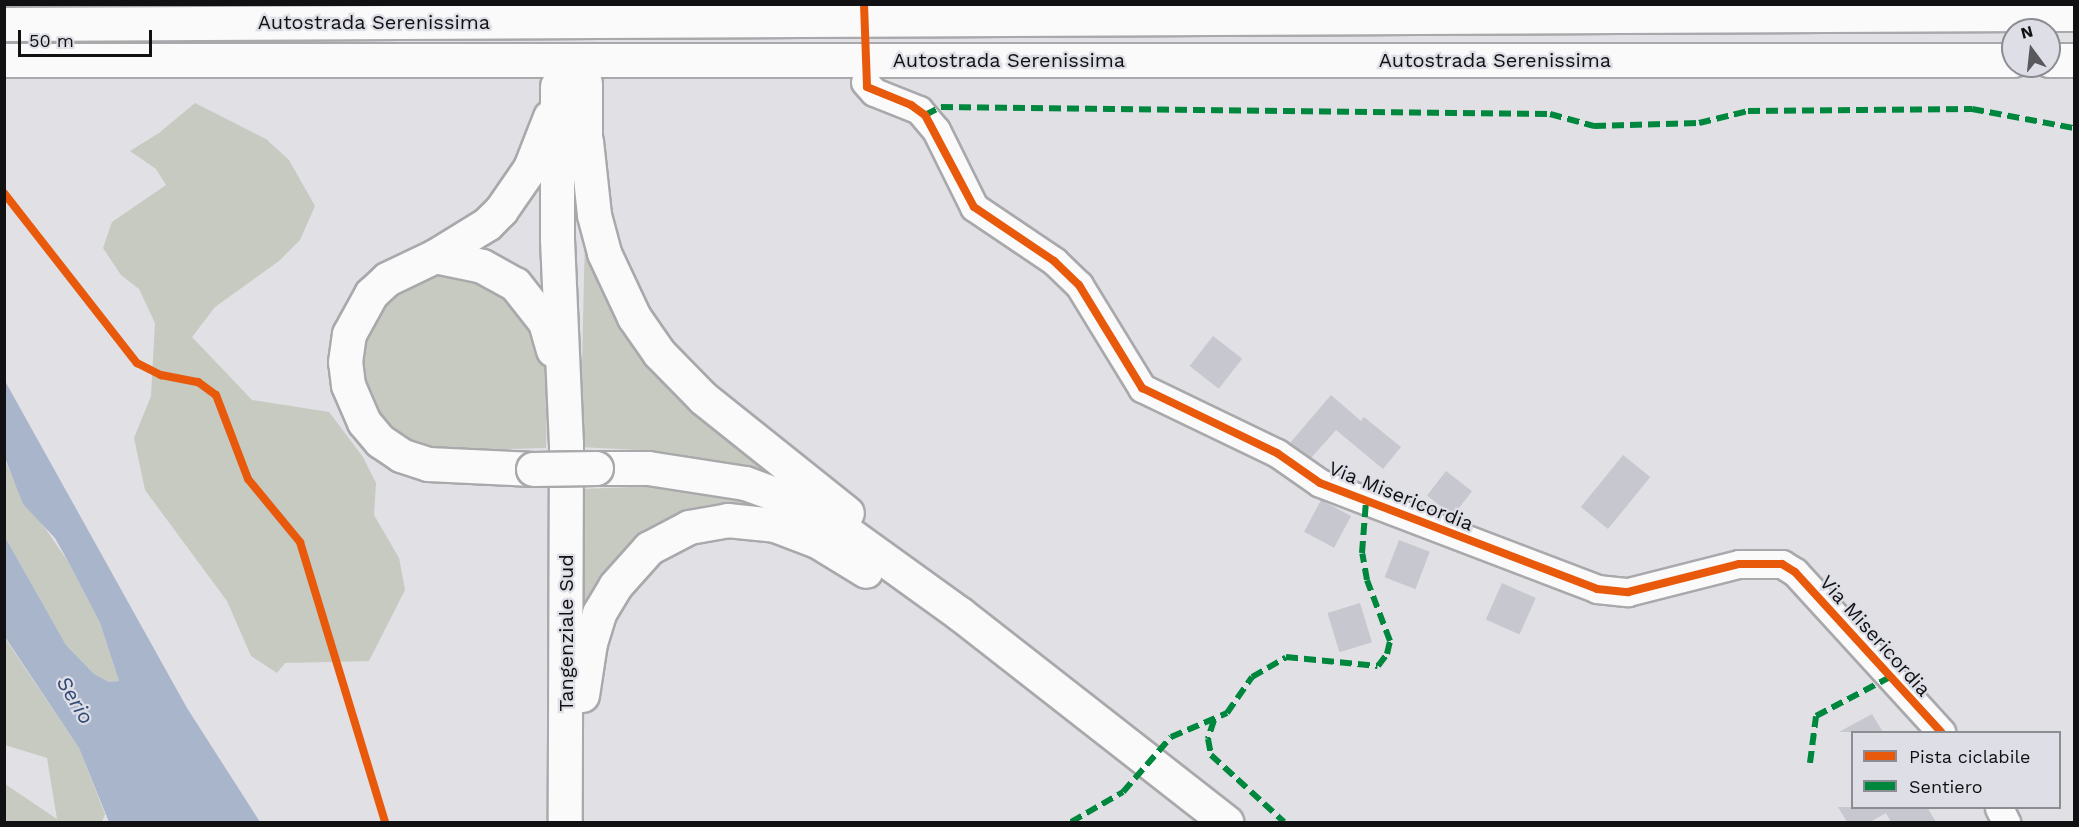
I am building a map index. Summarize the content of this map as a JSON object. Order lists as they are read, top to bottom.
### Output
{
  "streets": {
    "highway": ["Autostrada Serenissima", "Tangenziale Sud"],
    "street": ["Via Misericordia"]
  },
  "water": ["Serio"],
  "legend": ["Pista ciclabile", "Sentiero"],
  "scale_bar": "50 m",
  "north": "top"
}
